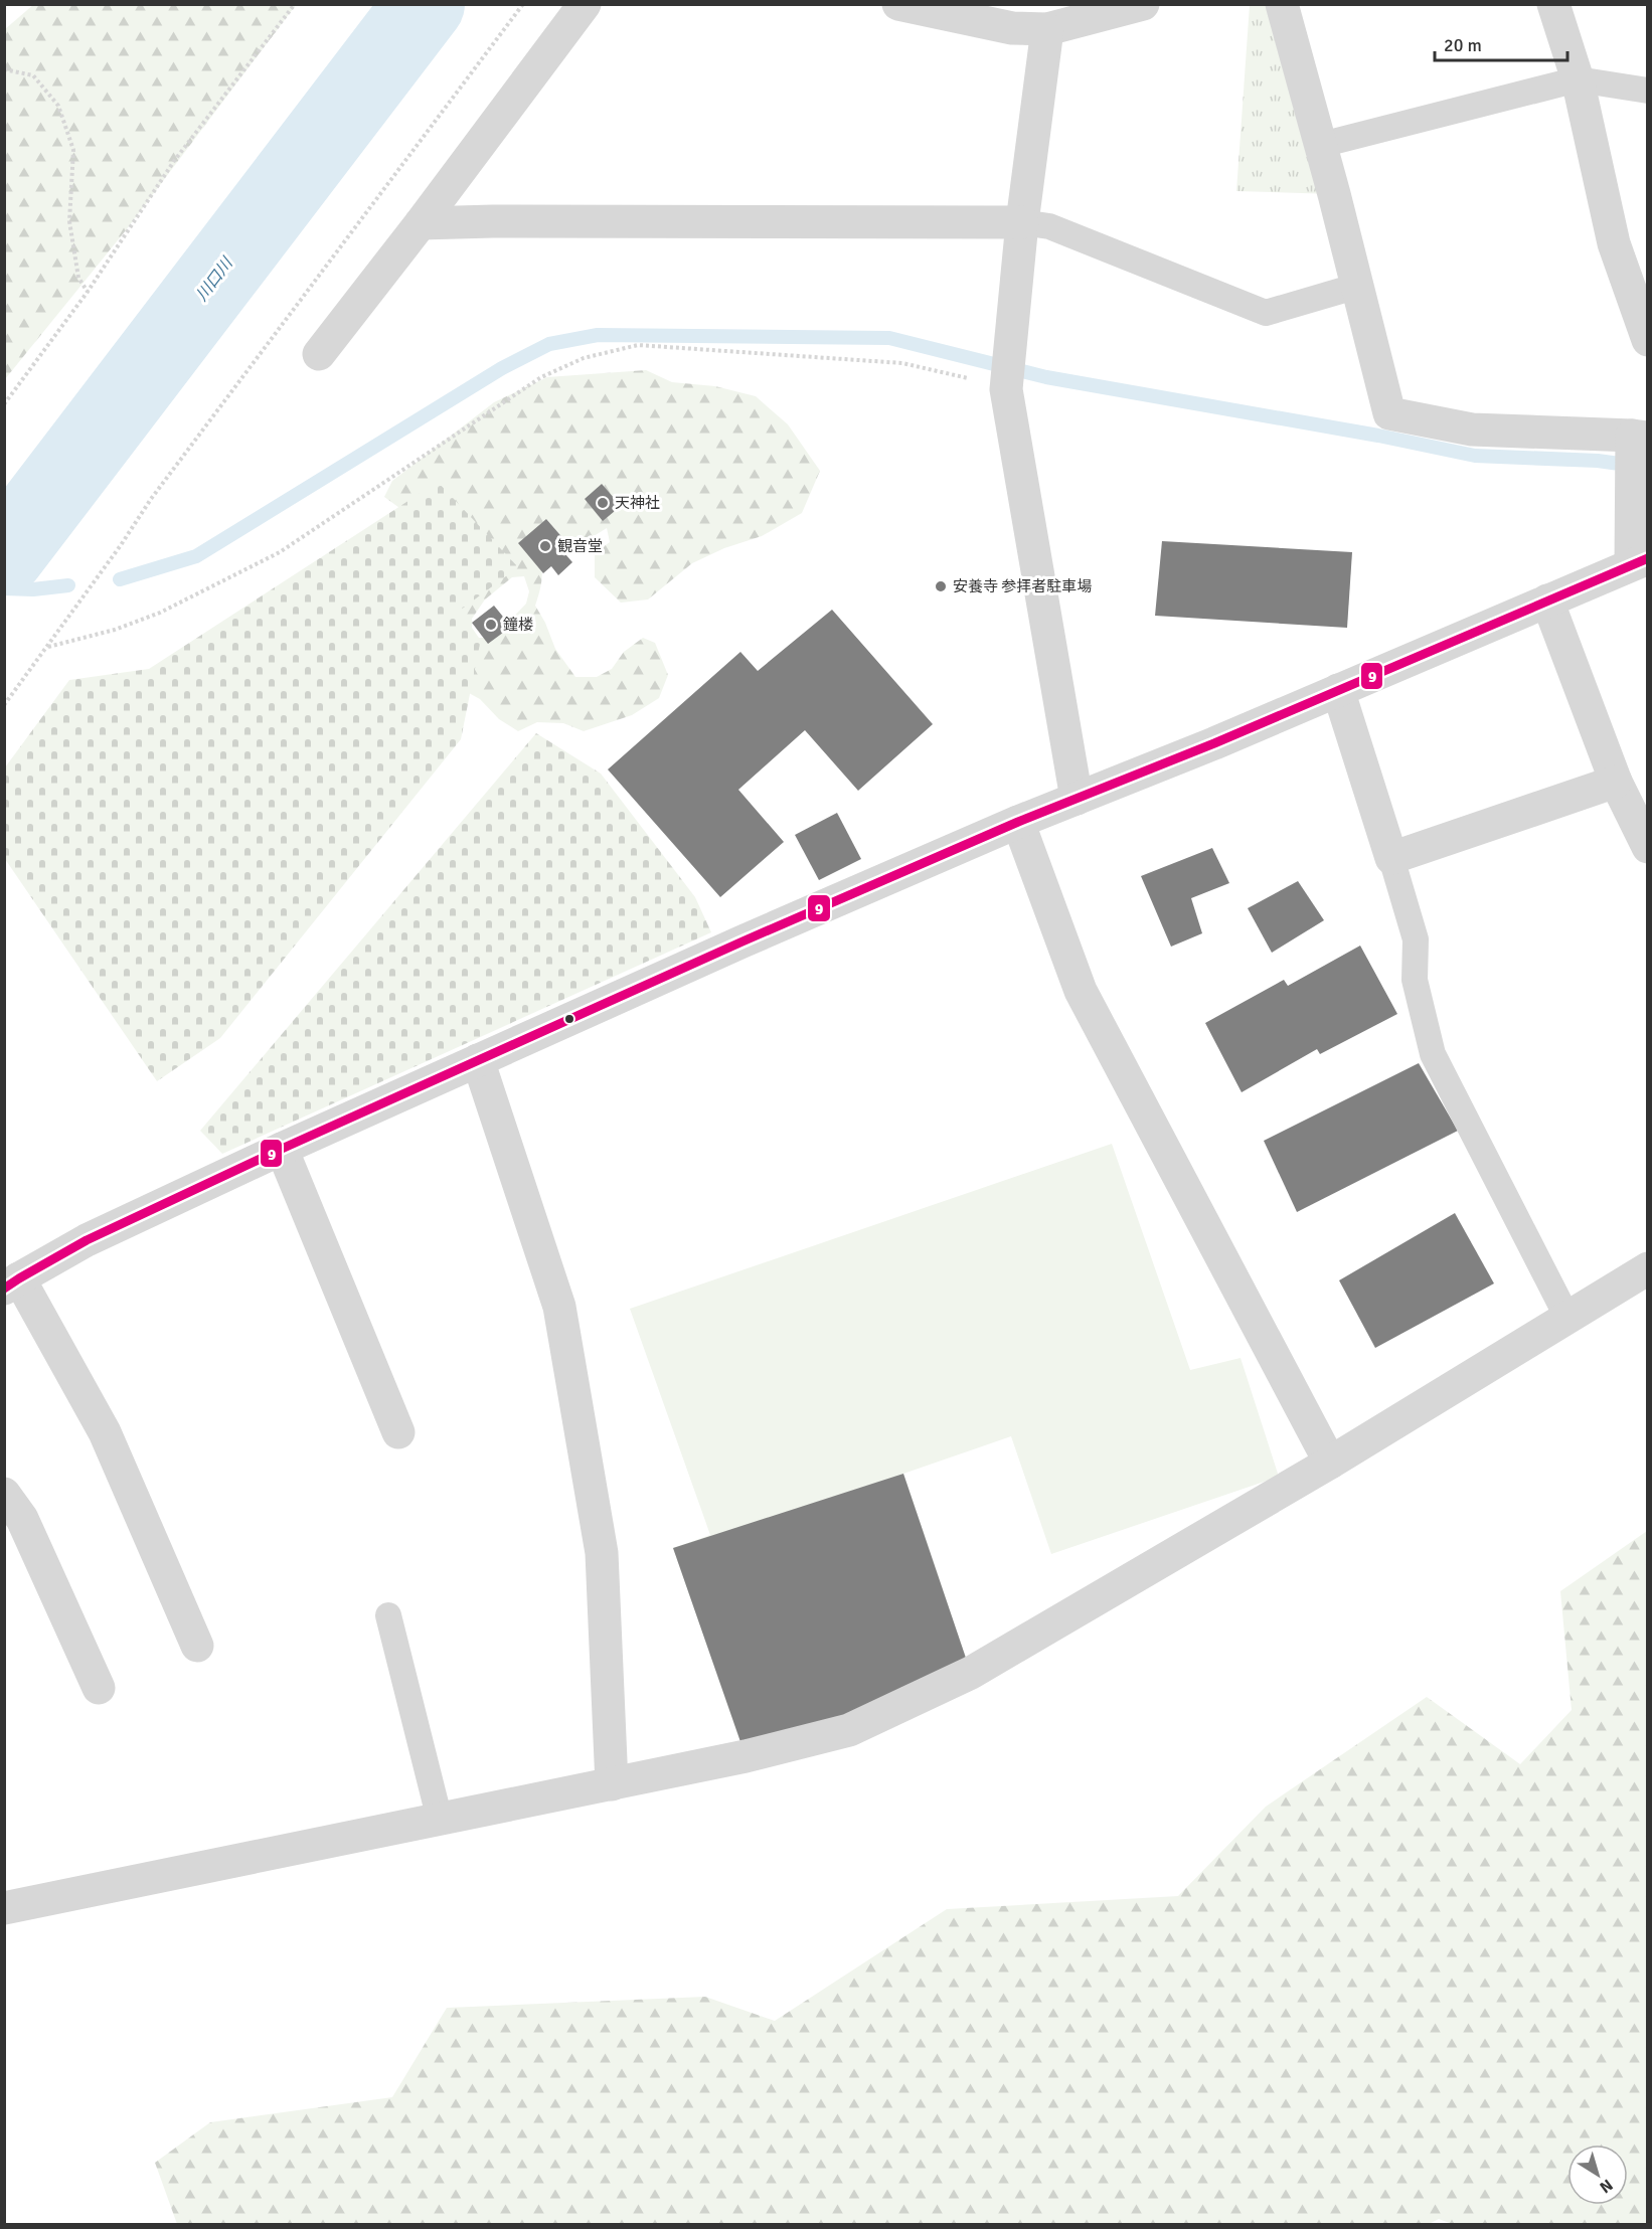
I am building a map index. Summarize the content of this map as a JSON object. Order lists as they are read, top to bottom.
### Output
{
  "water": ["川口川"],
  "places": [
    "天神社",
    "観音堂",
    "安養寺 参拝者駐車場",
    "鐘楼"
  ],
  "lines": ["transit line 9"],
  "scale_bar": "20 m",
  "north": "bottom right"
}
